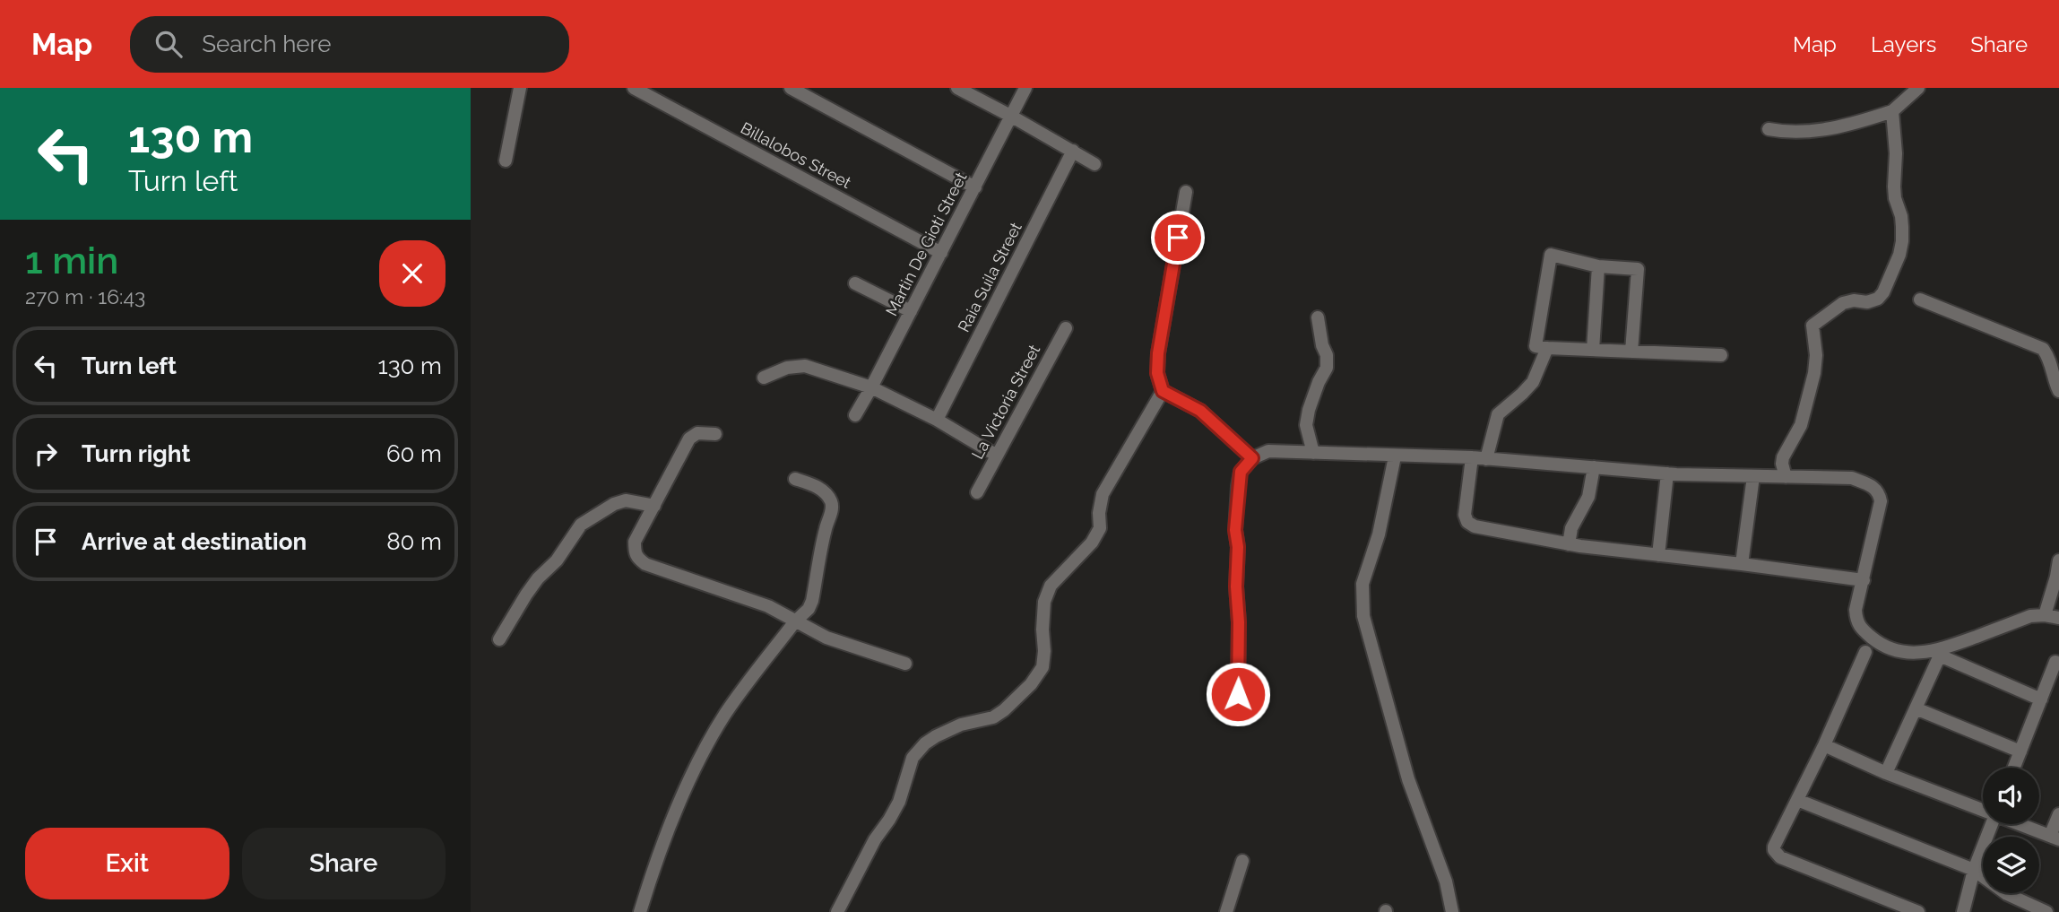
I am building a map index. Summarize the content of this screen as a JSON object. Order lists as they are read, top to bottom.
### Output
{
  "streets": {
    "street": [
      "Billalobos Street",
      "Martin De Gioti Street",
      "Raia Suila Street",
      "La Victoria Street"
    ]
  },
  "crossings": [
    ["Billalobos Street", "Martin De Gioti Street"]
  ],
  "page": {
    "header": "Map",
    "search": "Search here",
    "nav": ["Map", "Layers", "Share"],
    "turn": ["130 m", "Turn left"],
    "heading": ["1 min", "270 m · 16:43"],
    "list": [
      {
        "name": "Turn left",
        "value": "130 m"
      },
      {
        "name": "Turn right",
        "value": "60 m"
      },
      {
        "name": "Arrive at destination",
        "value": "80 m"
      }
    ],
    "buttons": ["Exit", "Share"]
  }
}
